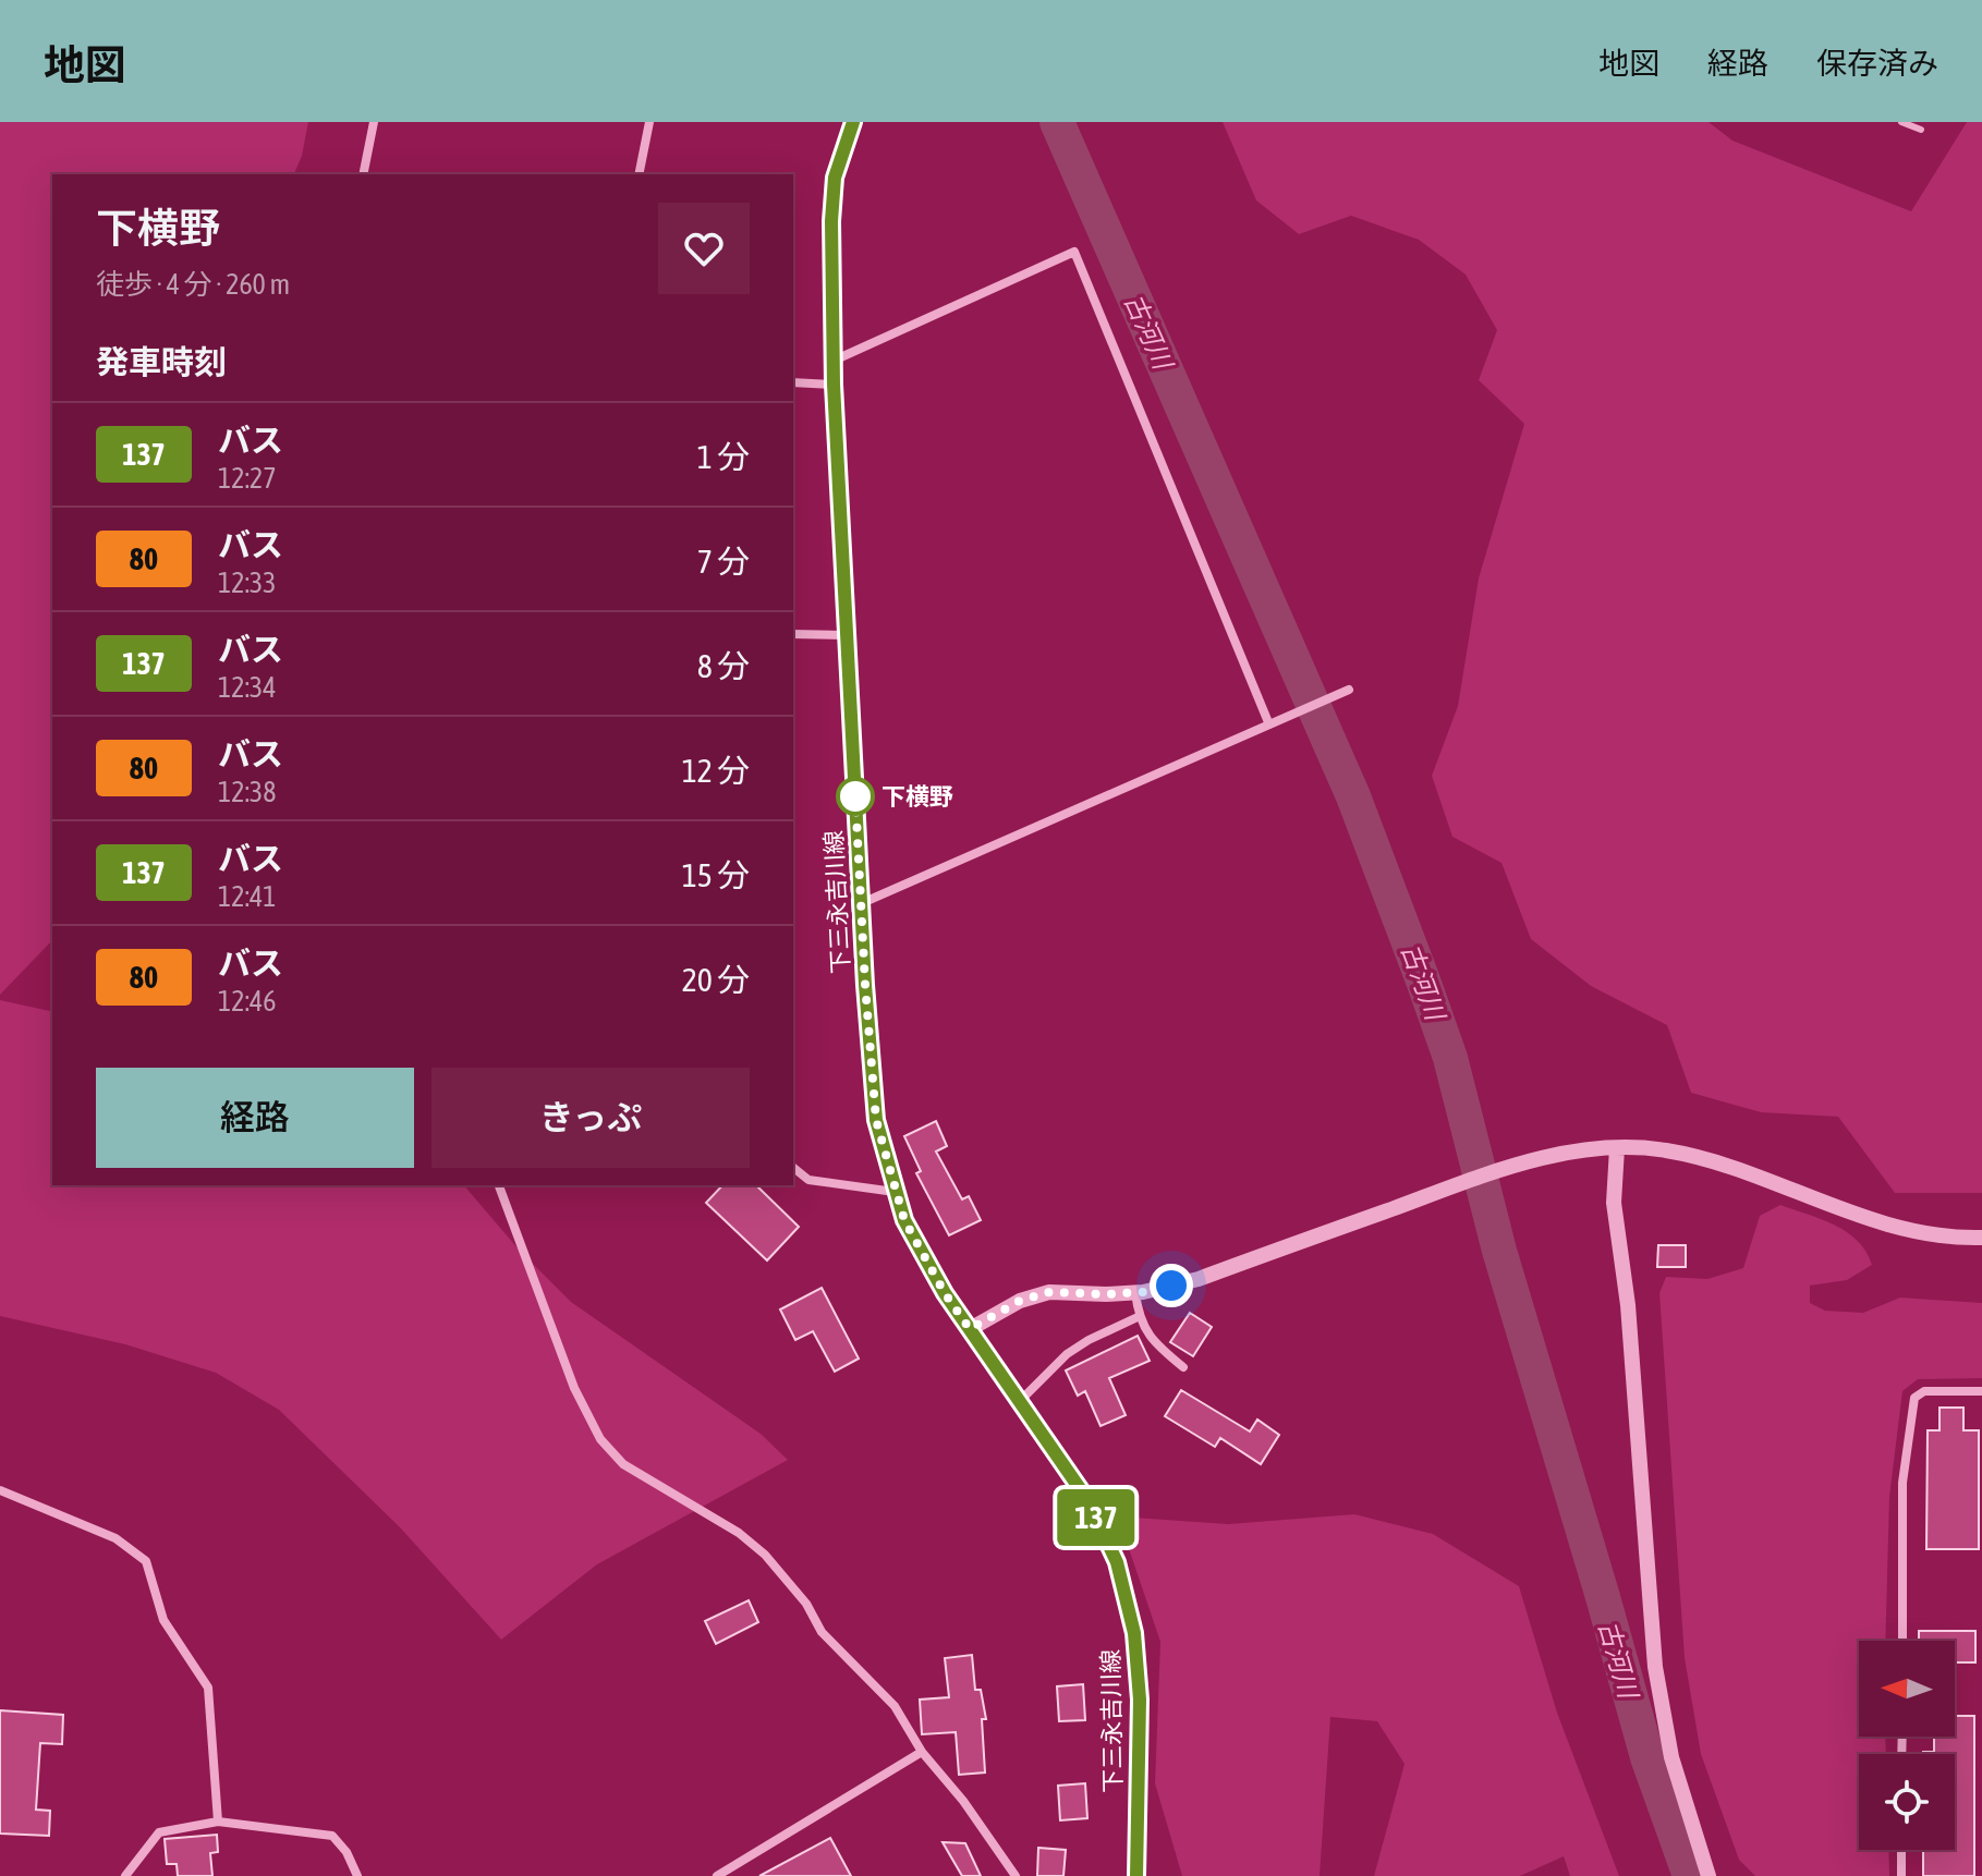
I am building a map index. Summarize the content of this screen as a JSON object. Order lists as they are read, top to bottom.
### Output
{
  "streets": {
    "main road": ["下三永吉川線"]
  },
  "water": ["古河川"],
  "places": ["下横野"],
  "lines": ["bus line 137"],
  "north": "left",
  "page": {
    "header": "地図",
    "nav": ["地図", "経路", "保存済み"],
    "on_map": "137",
    "heading": [
      ["下横野", "徒歩 · 4 分 · 260 m"],
      "発車時刻"
    ],
    "list": [
      {
        "mark": "137",
        "name": "バス",
        "note": "12:27",
        "value": "1 分"
      },
      {
        "mark": "80",
        "name": "バス",
        "note": "12:33",
        "value": "7 分"
      },
      {
        "mark": "137",
        "name": "バス",
        "note": "12:34",
        "value": "8 分"
      },
      {
        "mark": "80",
        "name": "バス",
        "note": "12:38",
        "value": "12 分"
      },
      {
        "mark": "137",
        "name": "バス",
        "note": "12:41",
        "value": "15 分"
      },
      {
        "mark": "80",
        "name": "バス",
        "note": "12:46",
        "value": "20 分"
      }
    ],
    "buttons": ["経路", "きっぷ"]
  }
}
